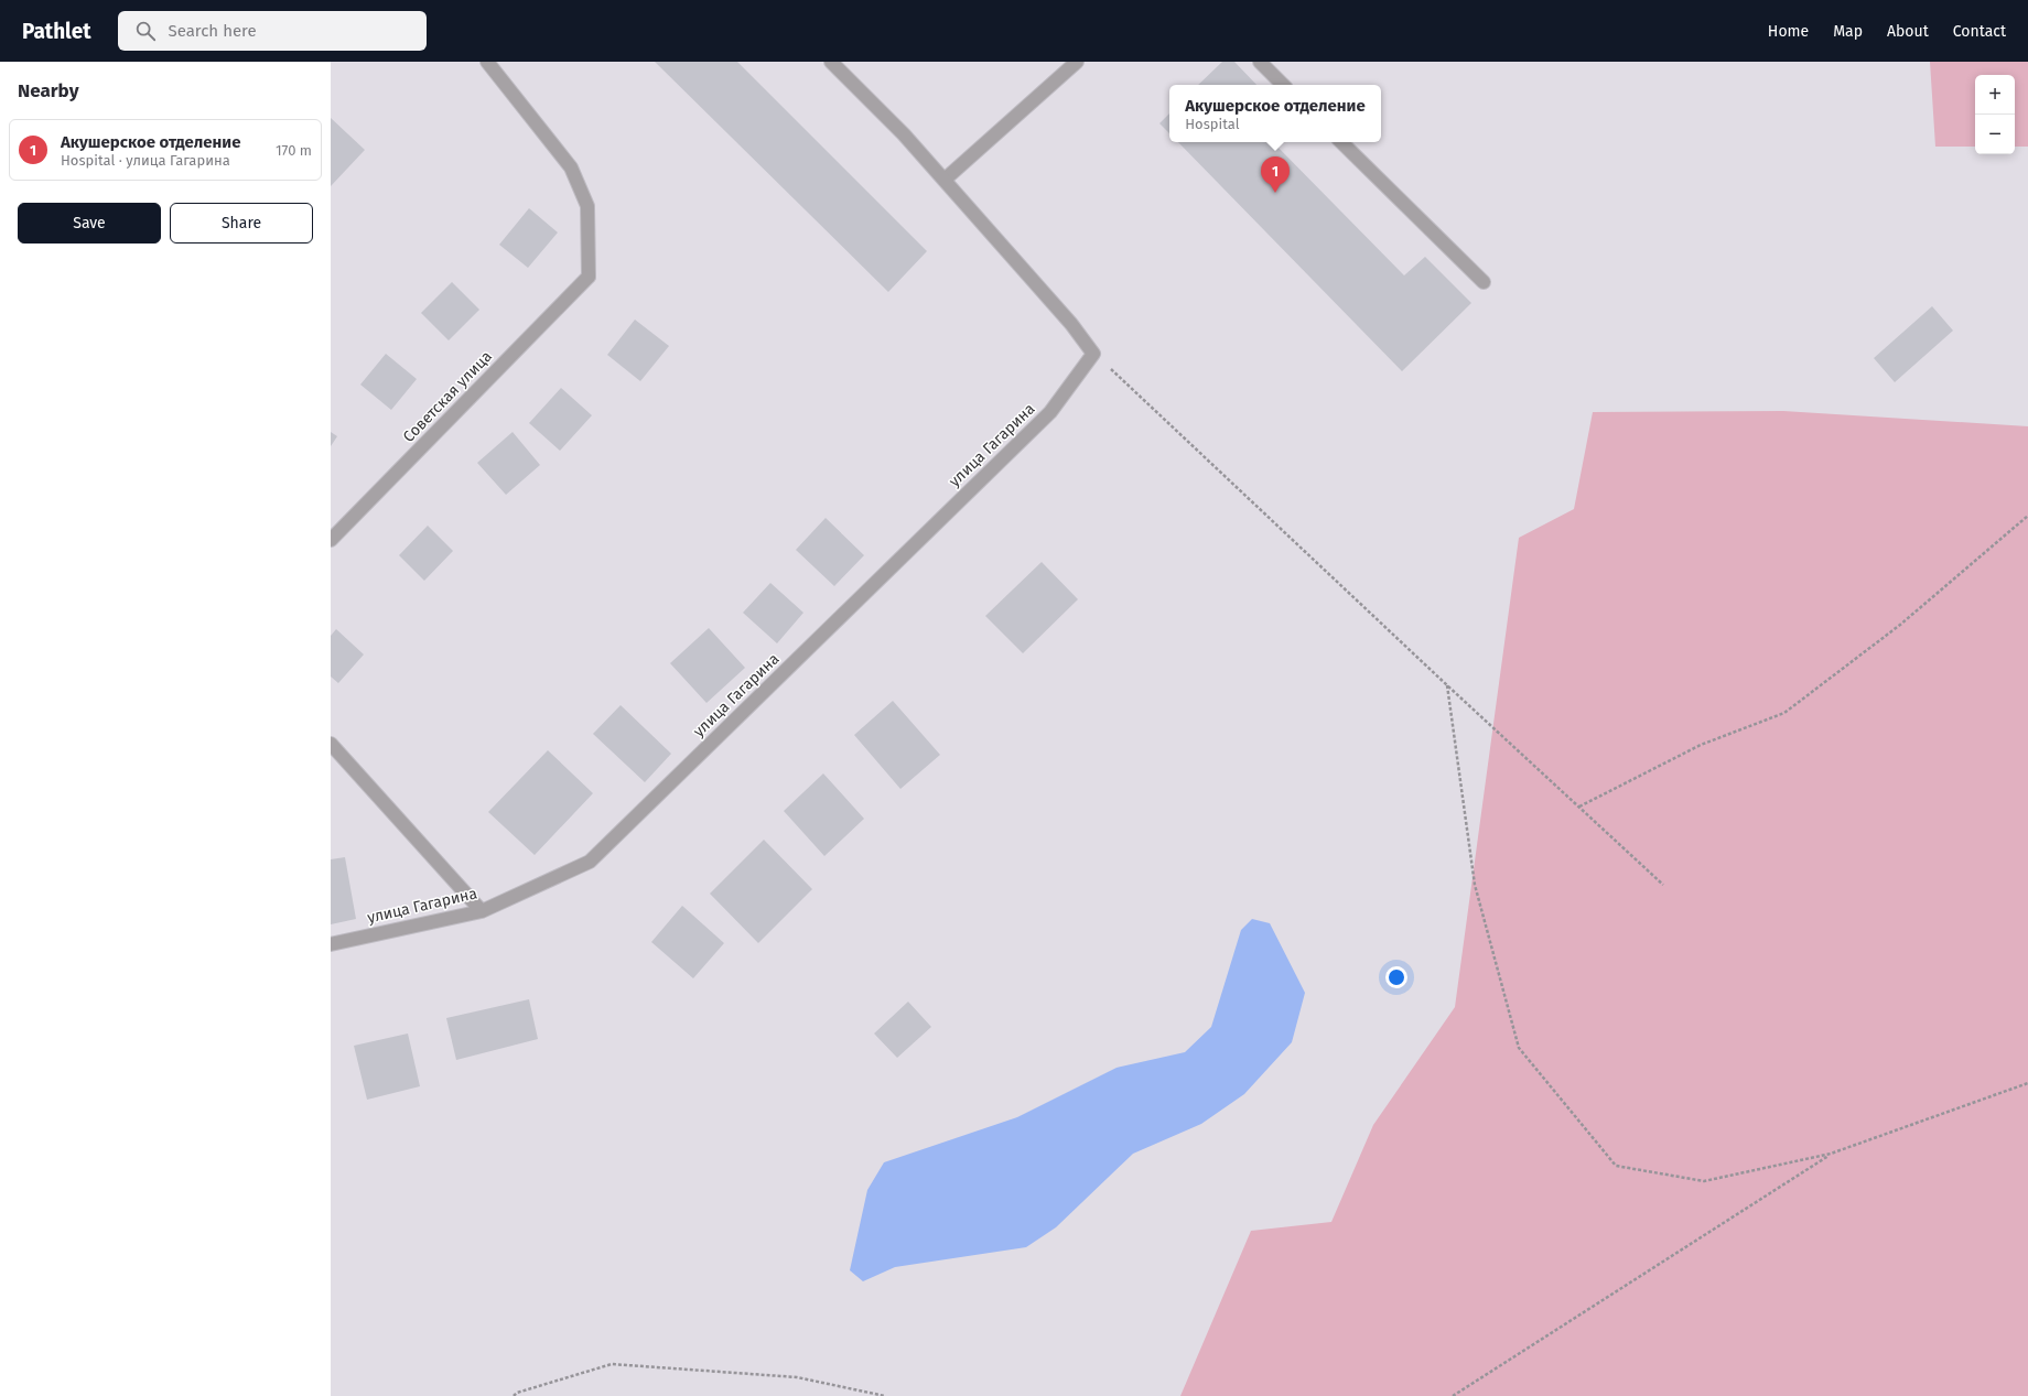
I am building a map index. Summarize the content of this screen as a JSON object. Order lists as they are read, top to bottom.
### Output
{
  "streets": {
    "street": ["Советская улица", "улица Гагарина"]
  },
  "page": {
    "header": "Pathlet",
    "search": "Search here",
    "nav": [
      "Home",
      "Map",
      "About",
      "Contact"
    ],
    "heading": "Nearby",
    "map_buttons": ["+", "−"],
    "popup": ["Акушерское отделение", "Hospital"],
    "list": [
      {
        "mark": "1",
        "name": "Акушерское отделение",
        "note": "Hospital · улица Гагарина",
        "value": "170 m"
      }
    ],
    "pins": "1",
    "buttons": ["Save", "Share"]
  }
}
